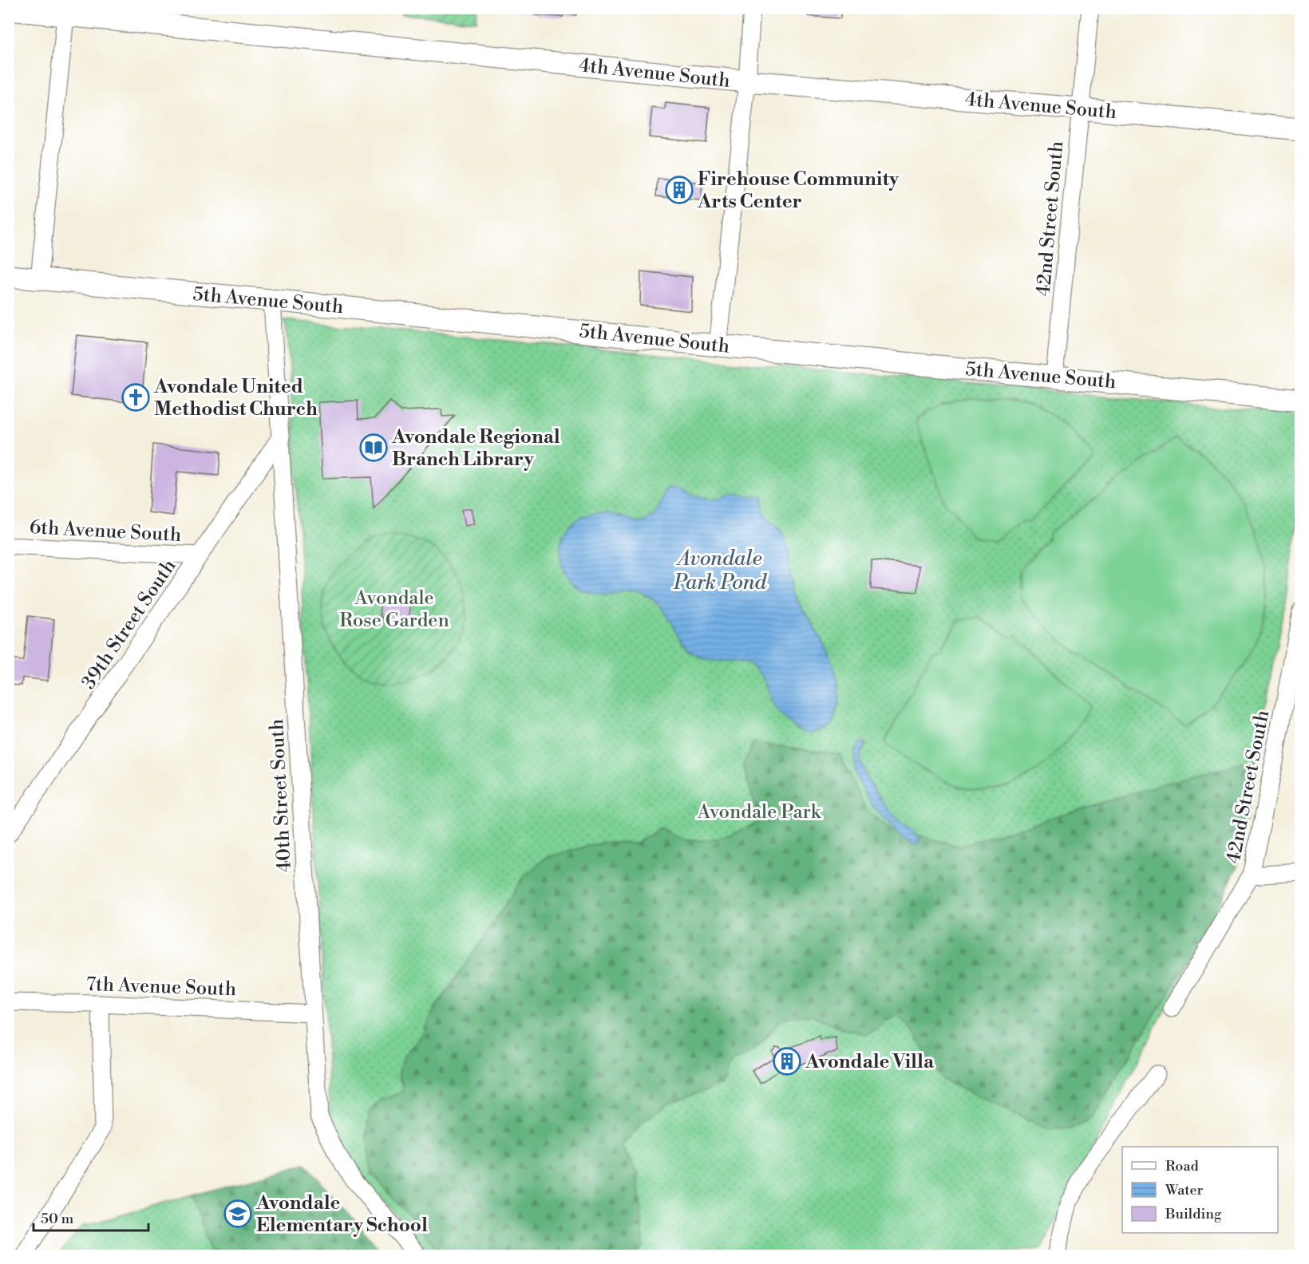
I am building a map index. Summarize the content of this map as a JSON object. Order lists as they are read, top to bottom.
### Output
{
  "streets": {
    "street": [
      "4th Avenue South",
      "42nd Street South",
      "5th Avenue South",
      "6th Avenue South",
      "39th Street South",
      "40th Street South",
      "7th Avenue South"
    ]
  },
  "crossings": [
    ["4th Avenue South", "42nd Street South"],
    ["42nd Street South", "5th Avenue South"],
    ["5th Avenue South", "40th Street South"],
    ["6th Avenue South", "39th Street South"],
    ["39th Street South", "40th Street South"],
    ["40th Street South", "7th Avenue South"]
  ],
  "water": ["Avondale Park Pond"],
  "parks": ["Avondale Rose Garden", "Avondale Park"],
  "places": {
    "building": ["Firehouse Community Arts Center", "Avondale Villa"],
    "church": ["Avondale United Methodist Church"],
    "library": ["Avondale Regional Branch Library"],
    "school or university": ["Avondale Elementary School"]
  },
  "legend": ["Road", "Water", "Building"],
  "scale_bar": "50 m"
}
